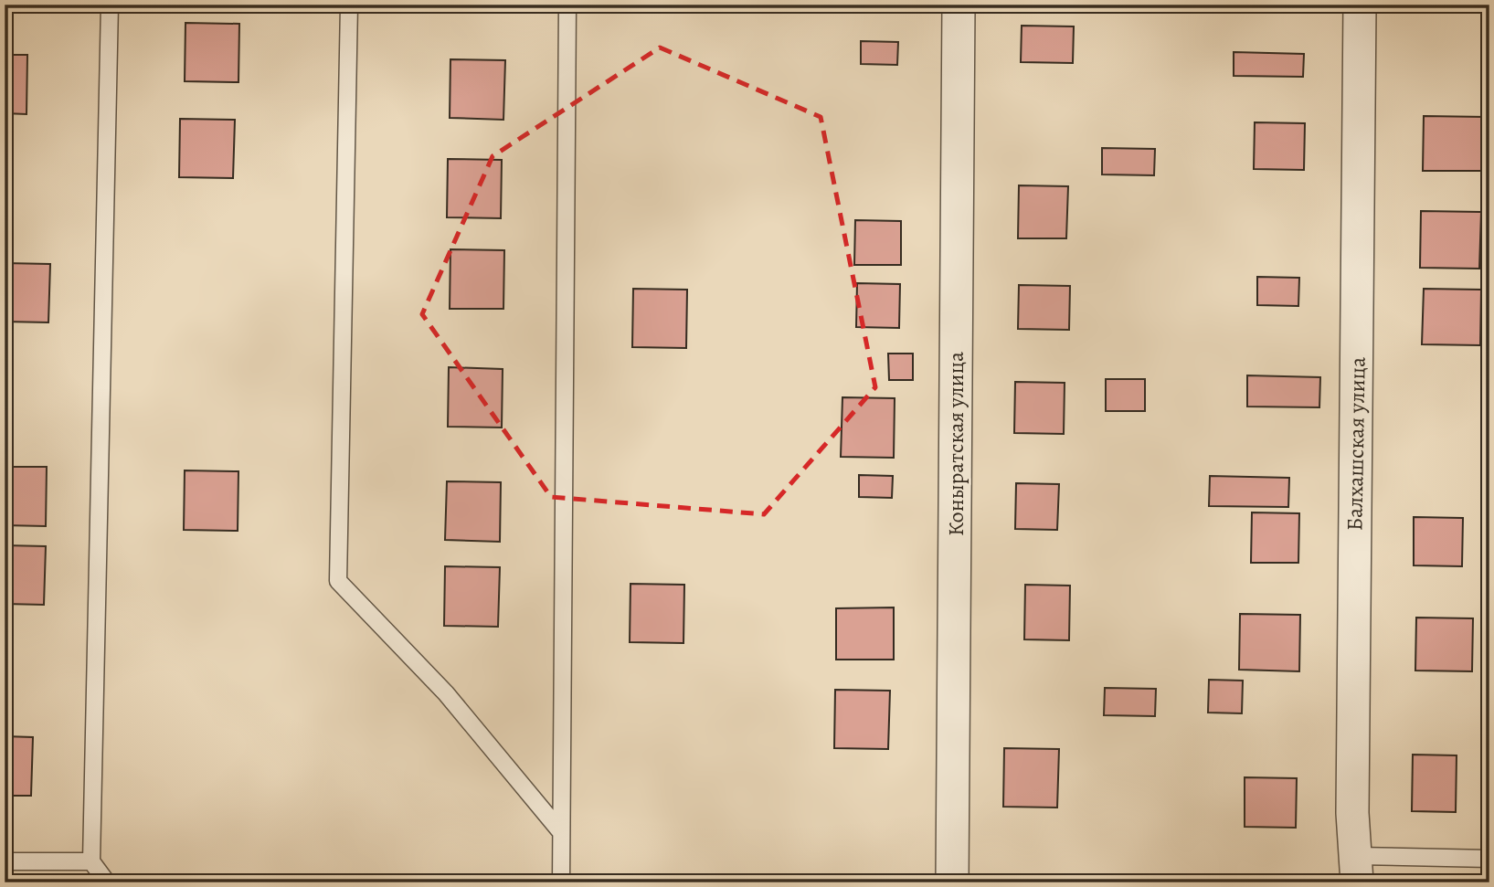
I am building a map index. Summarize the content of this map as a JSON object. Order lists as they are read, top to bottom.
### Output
{
  "streets": {
    "street": ["Коныратская улица", "Балхашская улица"]
  }
}
